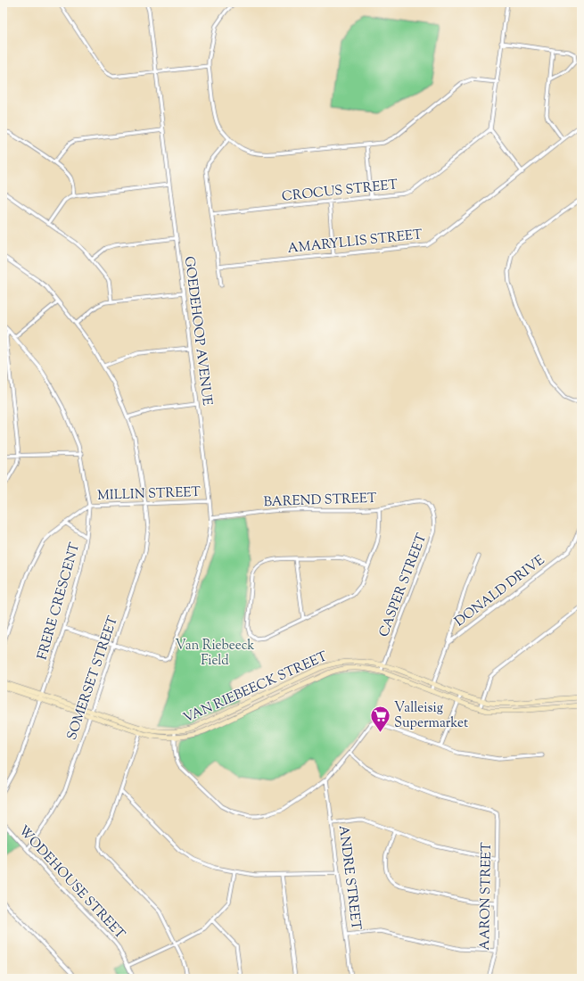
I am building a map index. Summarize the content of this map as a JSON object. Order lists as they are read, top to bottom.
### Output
{
  "streets": {
    "street": [
      "CROCUS STREET",
      "AMARYLLIS STREET",
      "GOEDEHOOP AVENUE",
      "MILLIN STREET",
      "BAREND STREET",
      "CASPER STREET",
      "DONALD DRIVE",
      "FRERE CRESCENT",
      "SOMERSET STREET",
      "VAN RIEBEECK STREET",
      "ANDRE STREET",
      "WODEHOUSE STREET",
      "AARON STREET"
    ]
  },
  "crossings": [
    ["GOEDEHOOP AVENUE", "MILLIN STREET"],
    ["GOEDEHOOP AVENUE", "BAREND STREET"],
    ["GOEDEHOOP AVENUE", "SOMERSET STREET"],
    ["MILLIN STREET", "FRERE CRESCENT"],
    ["MILLIN STREET", "SOMERSET STREET"],
    ["BAREND STREET", "CASPER STREET"],
    ["CASPER STREET", "VAN RIEBEECK STREET"],
    ["FRERE CRESCENT", "VAN RIEBEECK STREET"],
    ["SOMERSET STREET", "VAN RIEBEECK STREET"],
    ["SOMERSET STREET", "WODEHOUSE STREET"]
  ],
  "parks": ["Van Riebeeck Field"],
  "places": {
    "supermarket": ["Valleisig Supermarket"]
  }
}
